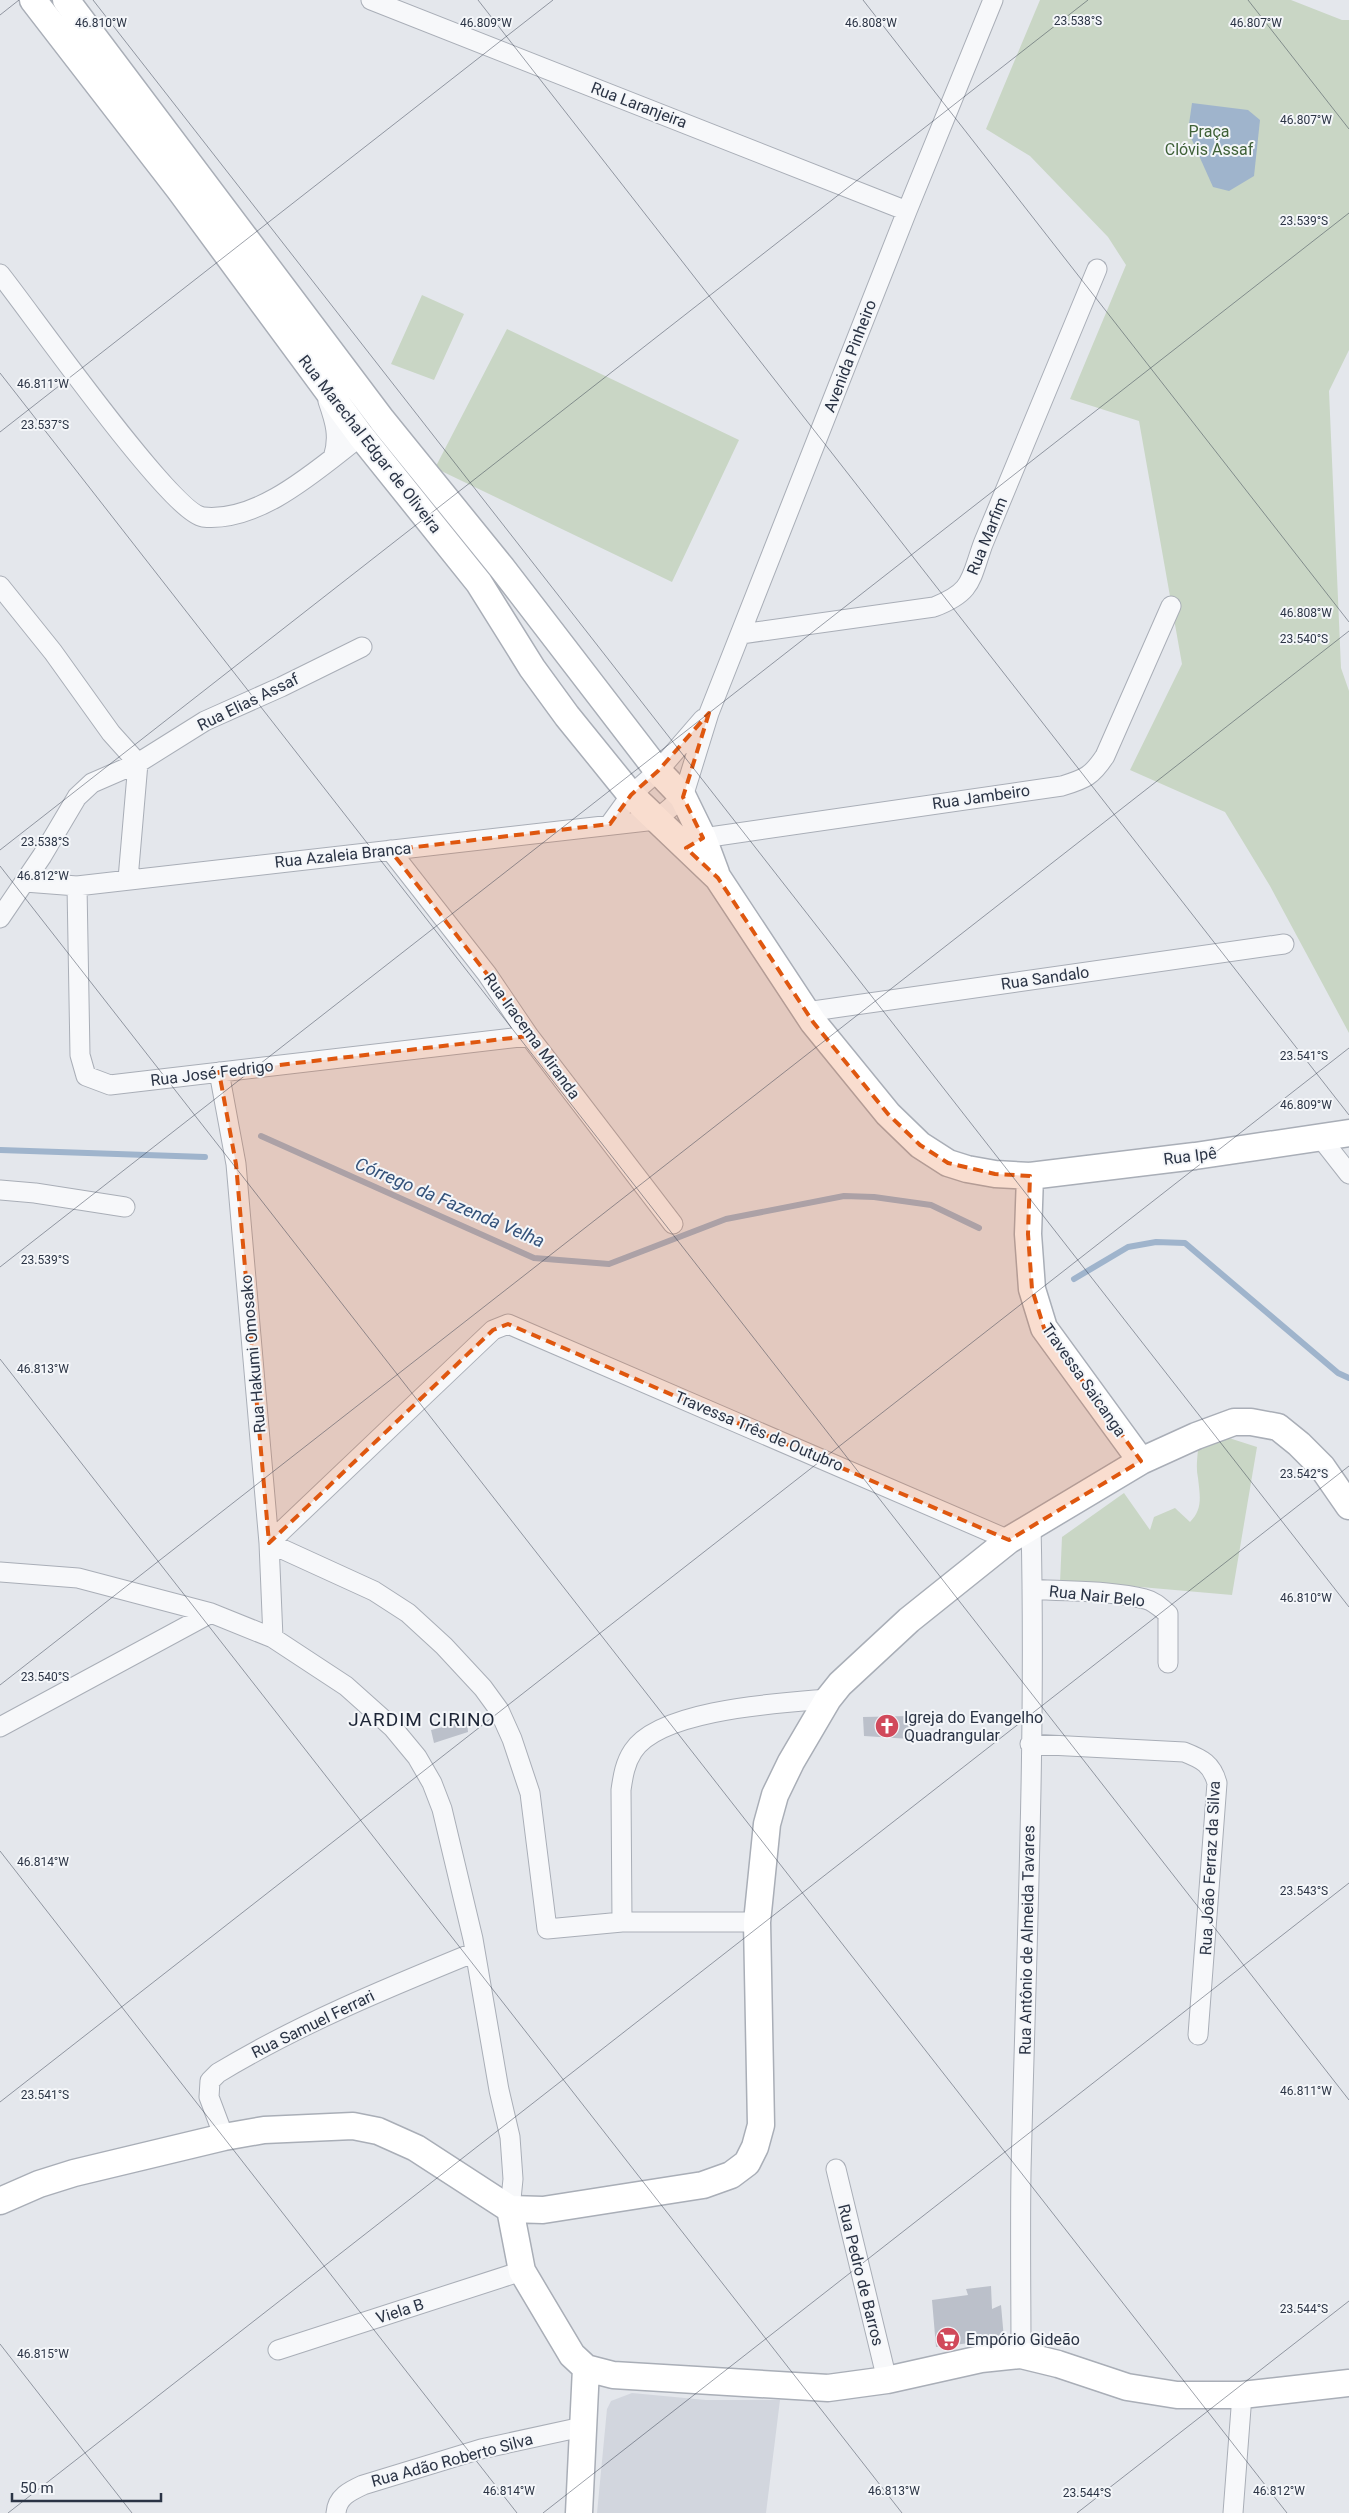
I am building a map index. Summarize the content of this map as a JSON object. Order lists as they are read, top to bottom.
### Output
{
  "streets": {
    "main road": ["Rua Marechal Edgar de Oliveira", "Rua Ipê", "Travessa Saicanga"],
    "street": [
      "Rua Laranjeira",
      "Avenida Pinheiro",
      "Rua Marfim",
      "Rua Elias Assaf",
      "Rua Jambeiro",
      "Rua Azaleia Branca",
      "Rua Sandalo",
      "Rua Iracema Miranda",
      "Rua José Fedrigo",
      "Rua Hakumi Omosako",
      "Travessa Três de Outubro",
      "Rua Nair Belo",
      "Rua João Ferraz da Silva",
      "Rua Antônio de Almeida Tavares",
      "Rua Samuel Ferrari",
      "Rua Pedro de Barros",
      "Viela B",
      "Rua Adão Roberto Silva"
    ]
  },
  "crossings": [
    ["Rua Laranjeira", "Avenida Pinheiro"],
    ["Avenida Pinheiro", "Rua Marechal Edgar de Oliveira"],
    ["Avenida Pinheiro", "Rua Marfim"],
    ["Rua Marechal Edgar de Oliveira", "Rua Jambeiro"],
    ["Rua Marechal Edgar de Oliveira", "Rua Azaleia Branca"],
    ["Rua Marechal Edgar de Oliveira", "Rua Sandalo"],
    ["Rua Marechal Edgar de Oliveira", "Rua Ipê"],
    ["Rua Marechal Edgar de Oliveira", "Travessa Saicanga"],
    ["Rua Elias Assaf", "Rua Azaleia Branca"],
    ["Rua Azaleia Branca", "Rua Iracema Miranda"],
    ["Rua Azaleia Branca", "Rua José Fedrigo"],
    ["Rua Iracema Miranda", "Rua José Fedrigo"],
    ["Rua José Fedrigo", "Rua Hakumi Omosako"],
    ["Rua Ipê", "Travessa Saicanga"],
    ["Rua Hakumi Omosako", "Travessa Três de Outubro"],
    ["Rua Nair Belo", "Rua Antônio de Almeida Tavares"],
    ["Rua João Ferraz da Silva", "Rua Antônio de Almeida Tavares"]
  ],
  "districts": ["JARDIM CIRINO"],
  "water": ["Córrego da Fazenda Velha"],
  "parks": ["Praça Clóvis Assaf"],
  "places": {
    "church": ["Igreja do Evangelho Quadrangular"],
    "supermarket": ["Empório Gideão"]
  },
  "scale_bar": "50 m",
  "coordinates": [
    "23.538°S",
    "46.810°W",
    "46.809°W",
    "46.808°W",
    "46.807°W",
    "23.539°S",
    "46.811°W",
    "23.537°S",
    "23.540°S",
    "46.812°W",
    "23.541°S",
    "46.813°W",
    "23.542°S",
    "46.814°W",
    "23.543°S",
    "23.544°S",
    "46.815°W"
  ]
}
